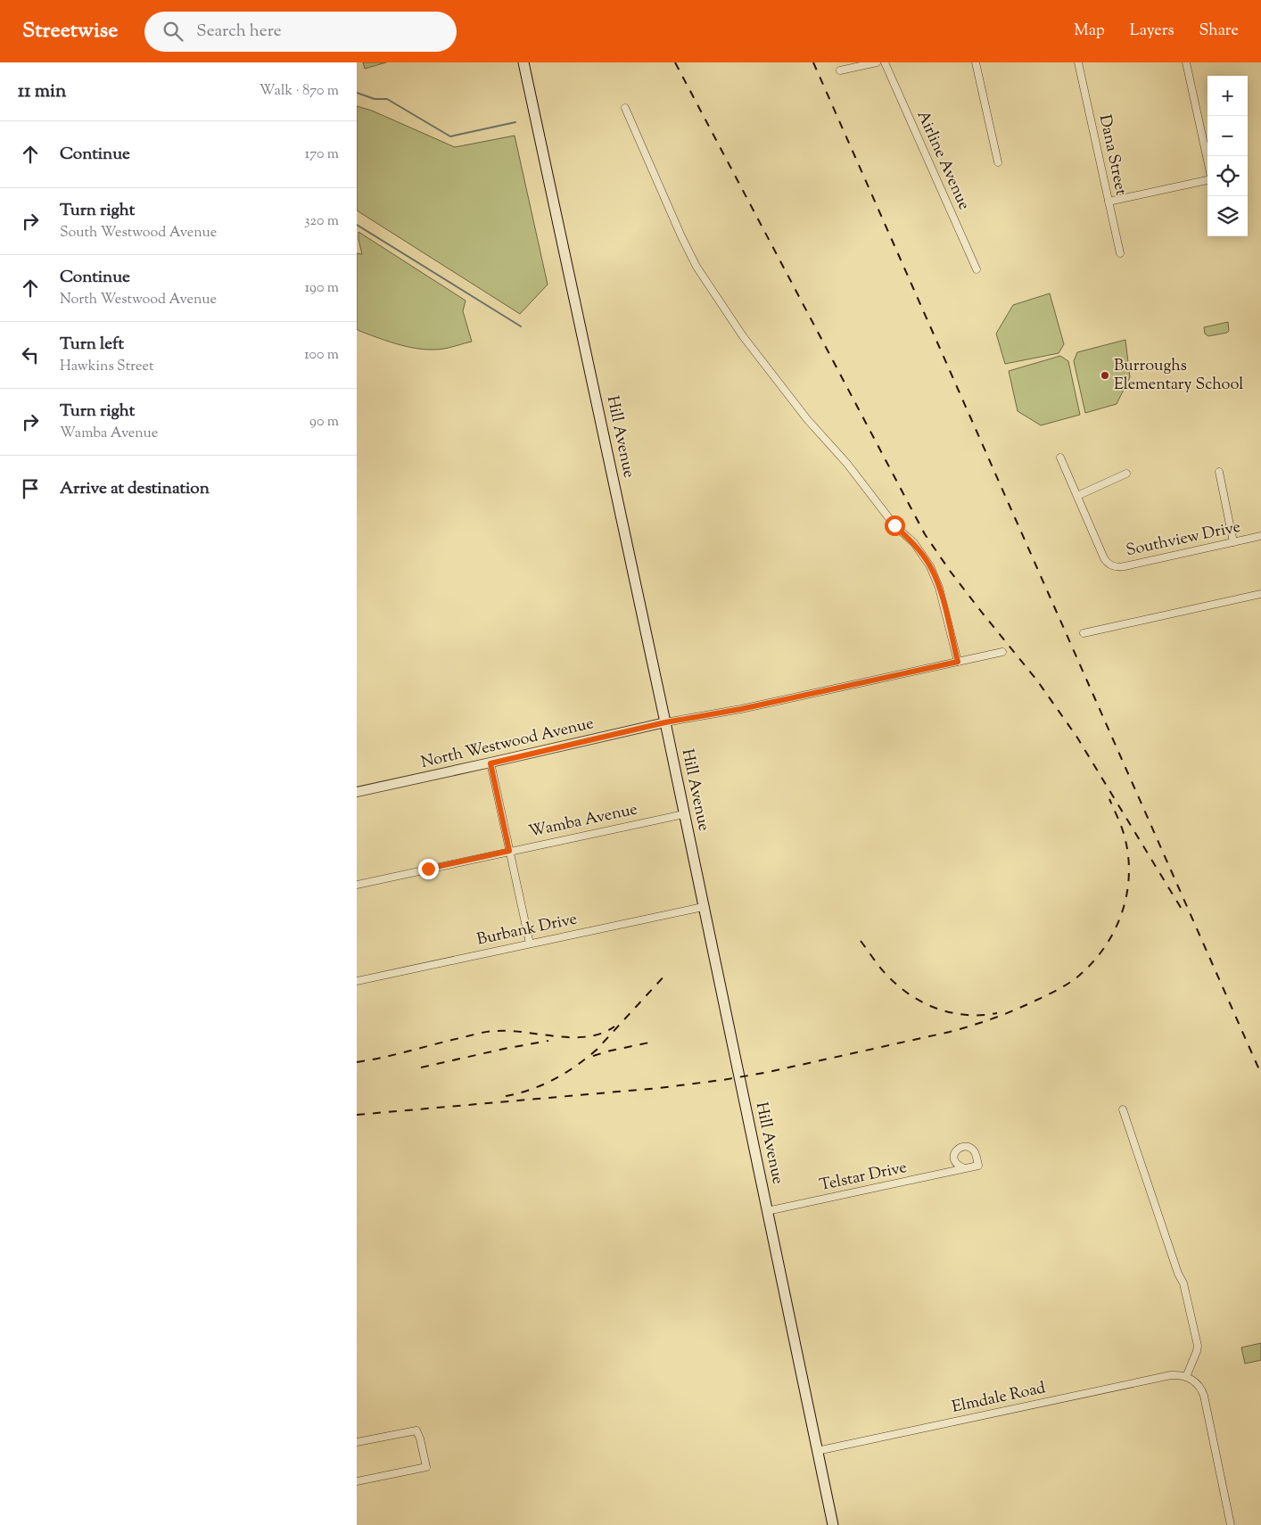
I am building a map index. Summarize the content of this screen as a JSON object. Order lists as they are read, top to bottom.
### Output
{
  "streets": {
    "main road": ["Hill Avenue"],
    "street": [
      "Dana Street",
      "Airline Avenue",
      "Southview Drive",
      "North Westwood Avenue",
      "Wamba Avenue",
      "Burbank Drive",
      "Telstar Drive",
      "Elmdale Road"
    ]
  },
  "crossings": [
    ["Hill Avenue", "North Westwood Avenue"],
    ["Hill Avenue", "Wamba Avenue"],
    ["Hill Avenue", "Burbank Drive"],
    ["Hill Avenue", "Telstar Drive"],
    ["Hill Avenue", "Elmdale Road"]
  ],
  "places": ["Burroughs Elementary School"],
  "page": {
    "header": "Streetwise",
    "search": "Search here",
    "nav": ["Map", "Layers", "Share"],
    "heading": ["11 min", "Walk · 870 m"],
    "map_buttons": ["+", "−"],
    "list": [
      ["Continue", "170 m"],
      ["Turn right", "South Westwood Avenue", "320 m"],
      ["Continue", "North Westwood Avenue", "190 m"],
      ["Turn left", "Hawkins Street", "100 m"],
      ["Turn right", "Wamba Avenue", "90 m"],
      "Arrive at destination"
    ]
  }
}
